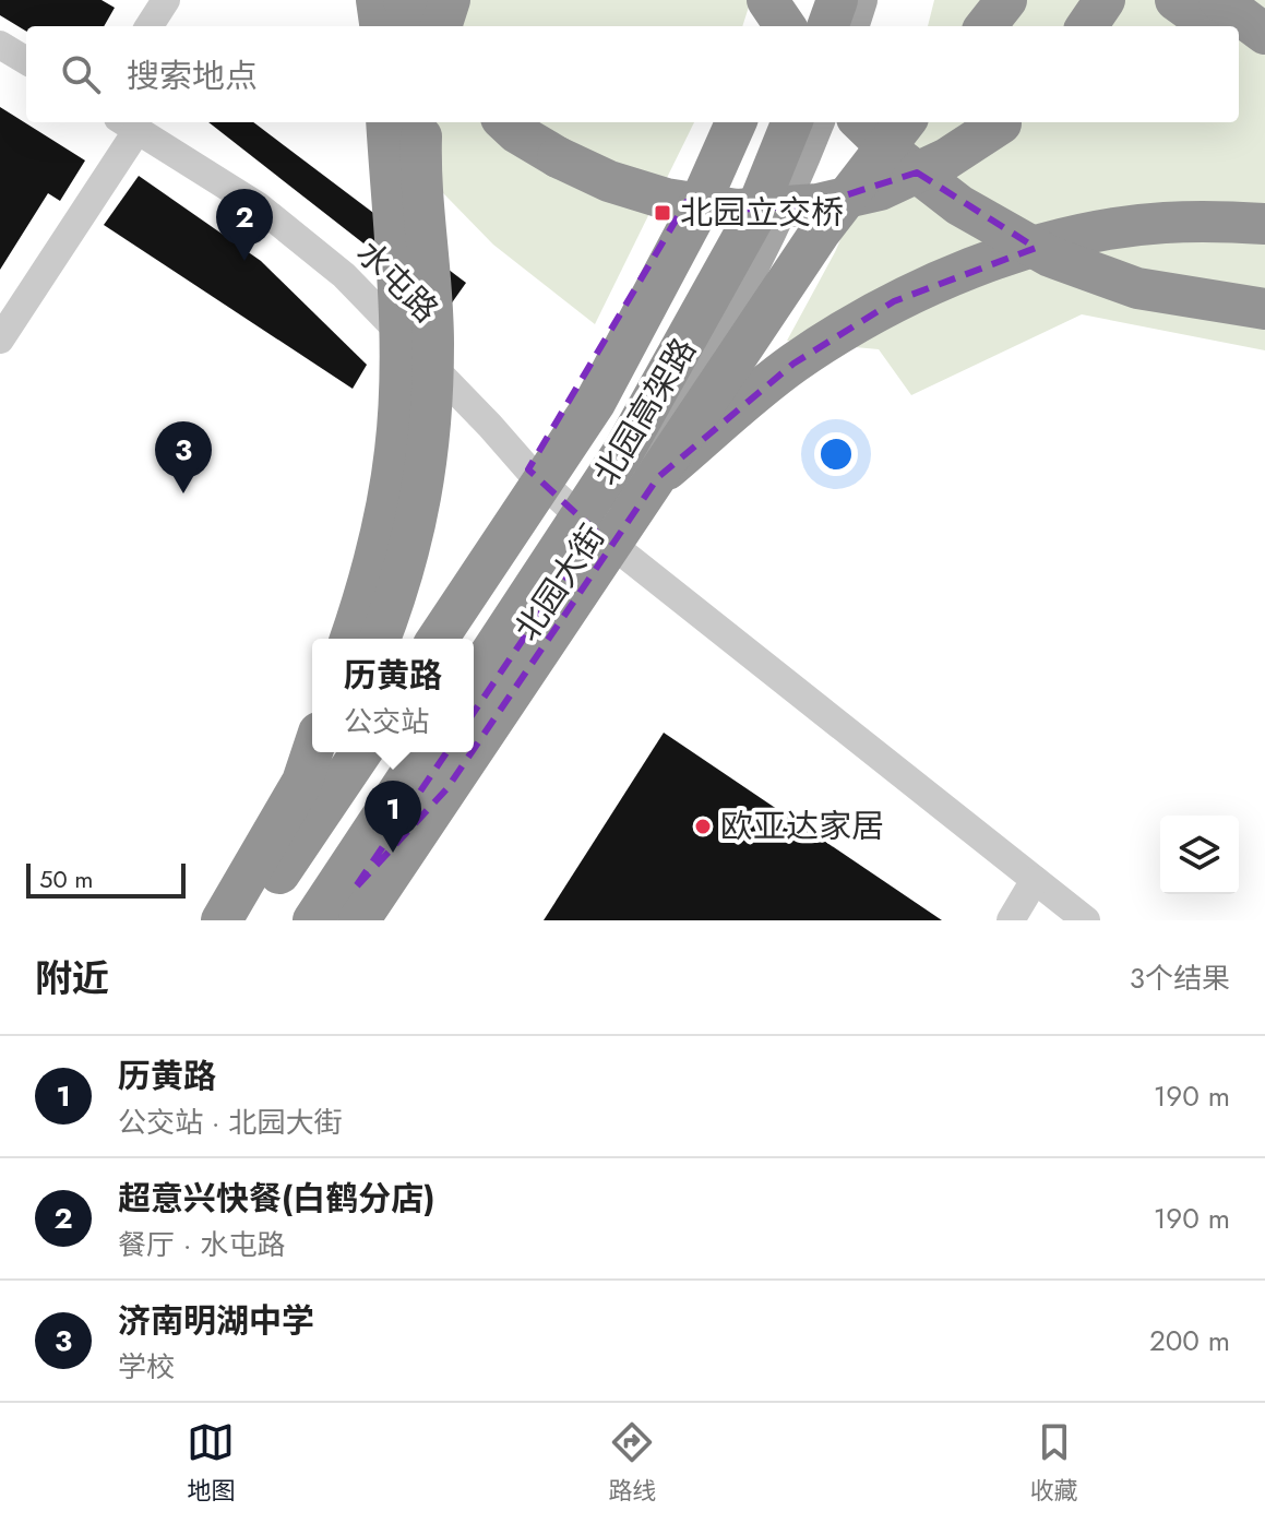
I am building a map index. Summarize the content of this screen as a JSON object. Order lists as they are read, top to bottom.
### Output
{
  "streets": {
    "highway": ["北园高架路"],
    "main road": ["北园大街"],
    "street": ["水屯路"]
  },
  "crossings": [
    ["水屯路", "北园大街"]
  ],
  "places": {
    "transit": ["北园立交桥"],
    "other": ["欧亚达家居"]
  },
  "scale_bar": "50 m",
  "page": {
    "search": "搜索地点",
    "pins": ["2", "3", "1"],
    "popup": ["历黄路", "公交站"],
    "scale": "50 m",
    "heading": ["附近", "3个结果"],
    "list": [
      {
        "mark": "1",
        "name": "历黄路",
        "note": "公交站 · 北园大街",
        "value": "190 m"
      },
      {
        "mark": "2",
        "name": "超意兴快餐(白鹤分店)",
        "note": "餐厅 · 水屯路",
        "value": "190 m"
      },
      {
        "mark": "3",
        "name": "济南明湖中学",
        "note": "学校",
        "value": "200 m"
      }
    ],
    "nav": ["地图", "路线", "收藏"]
  }
}
